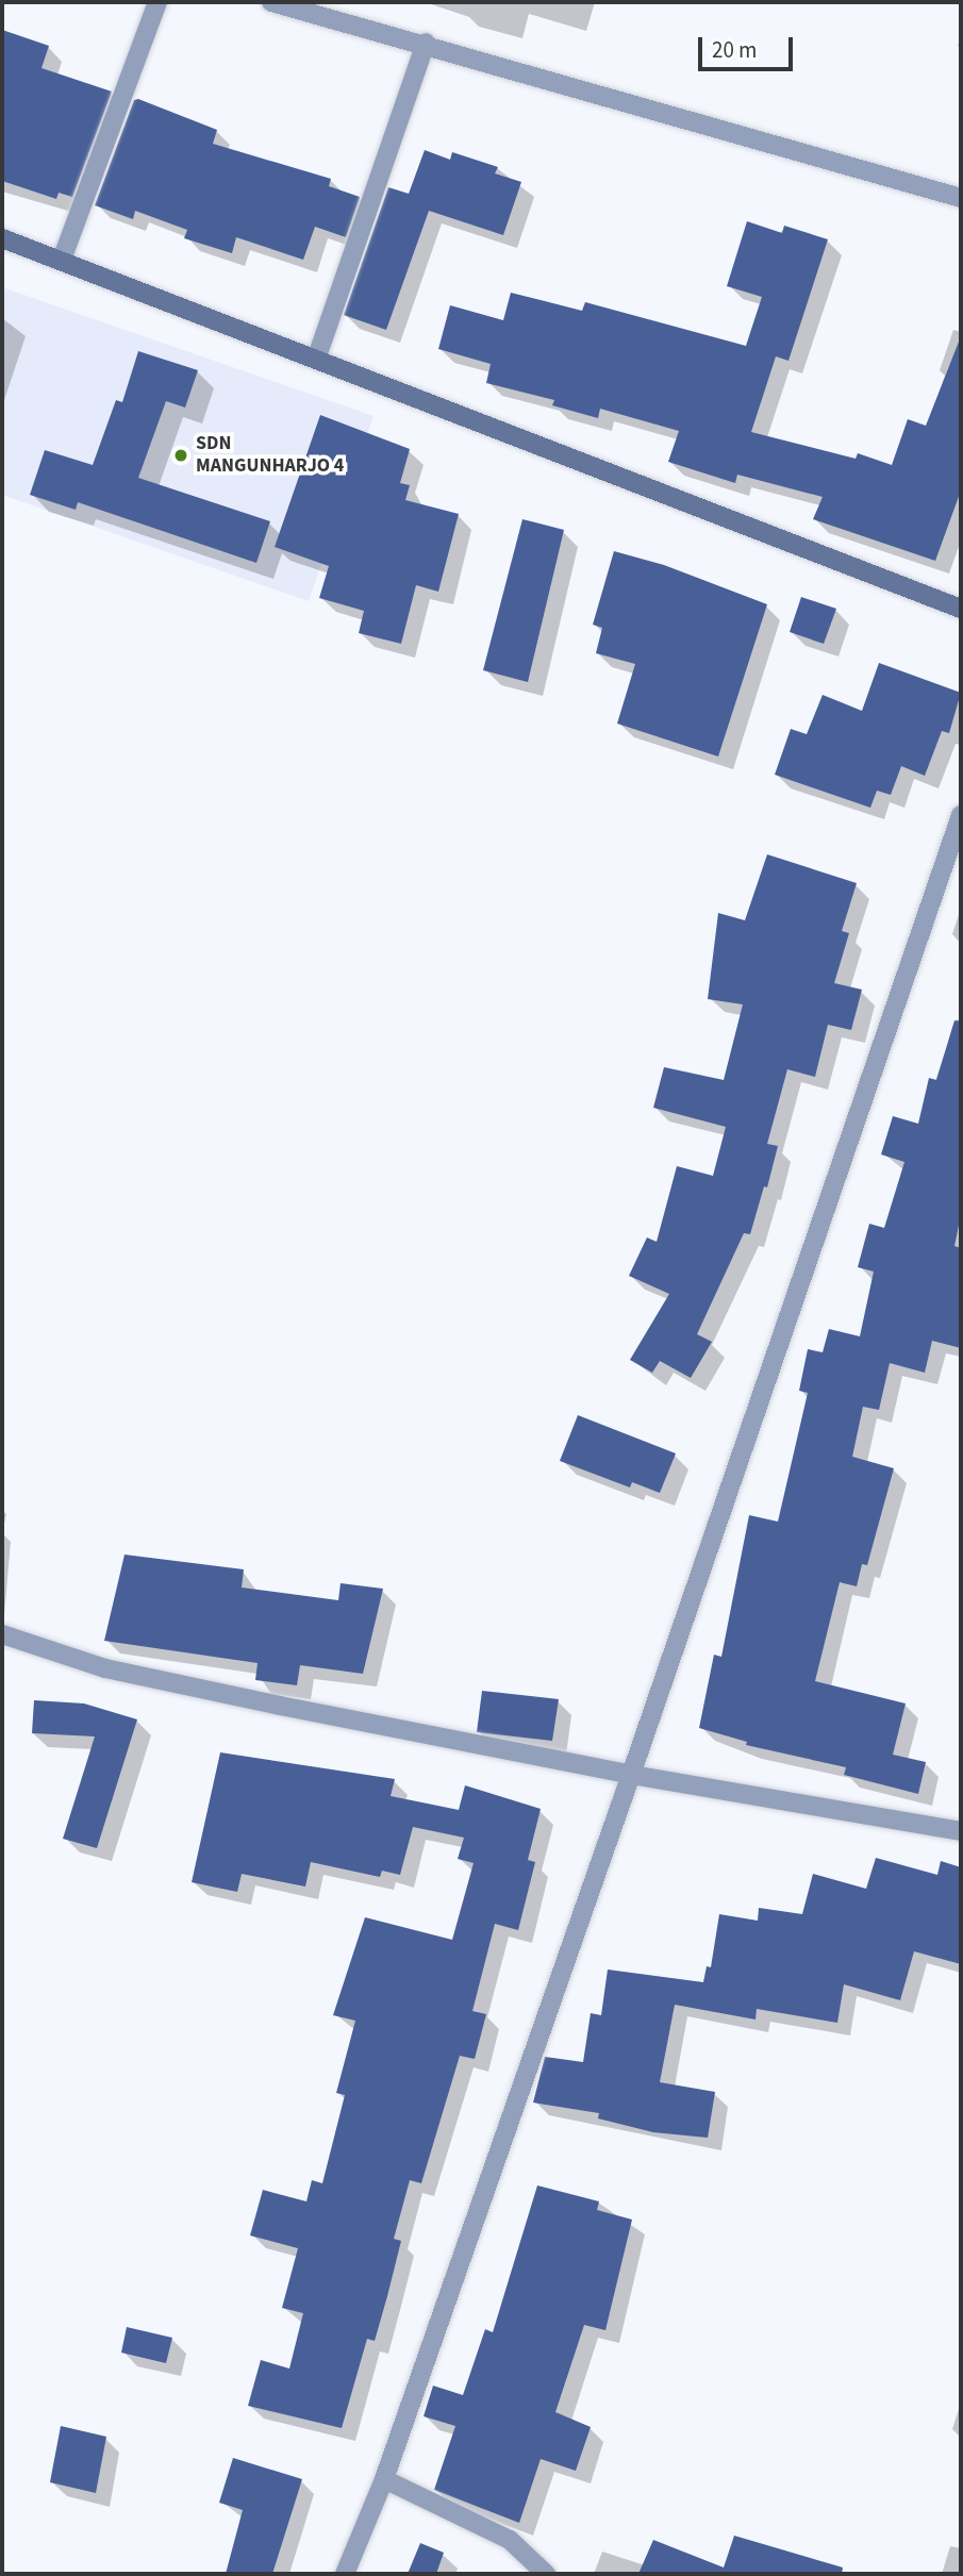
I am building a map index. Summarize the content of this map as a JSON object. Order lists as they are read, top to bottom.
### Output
{
  "places": ["SDN MANGUNHARJO 4"],
  "scale_bar": "20 m"
}
